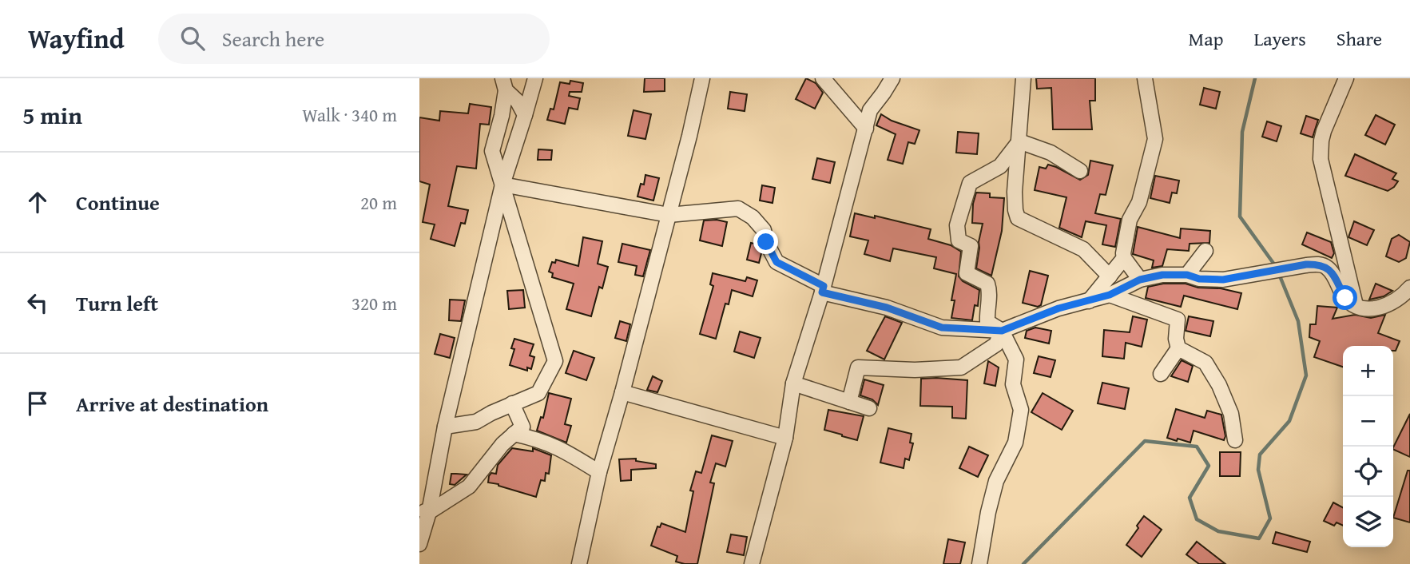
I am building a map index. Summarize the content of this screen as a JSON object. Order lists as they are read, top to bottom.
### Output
{
  "page": {
    "header": "Wayfind",
    "search": "Search here",
    "nav": ["Map", "Layers", "Share"],
    "heading": ["5 min", "Walk · 340 m"],
    "list": [
      ["Continue", "20 m"],
      ["Turn left", "320 m"],
      "Arrive at destination"
    ],
    "map_buttons": ["+", "−"]
  }
}
